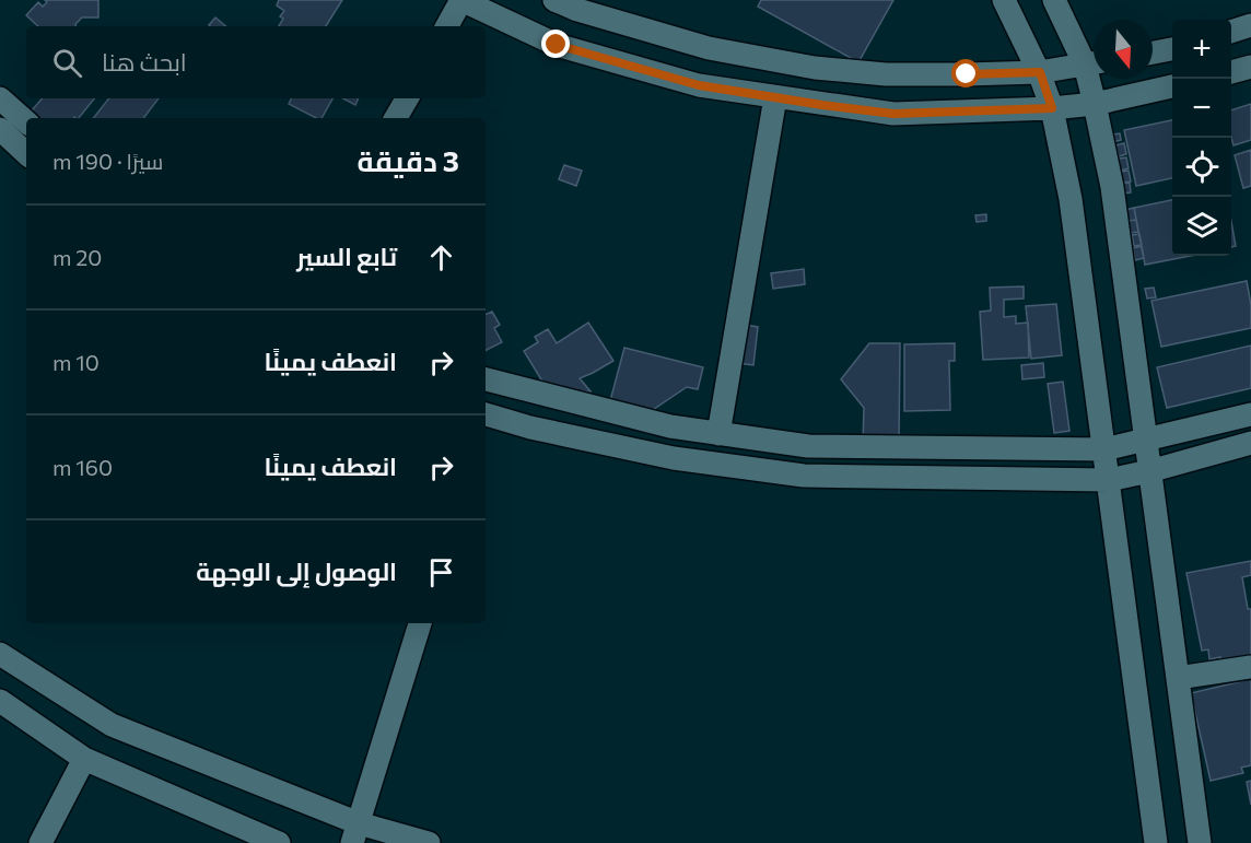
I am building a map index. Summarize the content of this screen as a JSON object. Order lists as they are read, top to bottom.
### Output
{
  "north": "bottom",
  "page": {
    "map_buttons": ["+", "−"],
    "search": "ابحث هنا",
    "heading": ["3 دقيقة", "سيرًا · 190 m"],
    "list": [
      ["تابع السير", "20 m"],
      ["انعطف يمينًا", "10 m"],
      ["انعطف يمينًا", "160 m"],
      "الوصول إلى الوجهة"
    ]
  }
}
